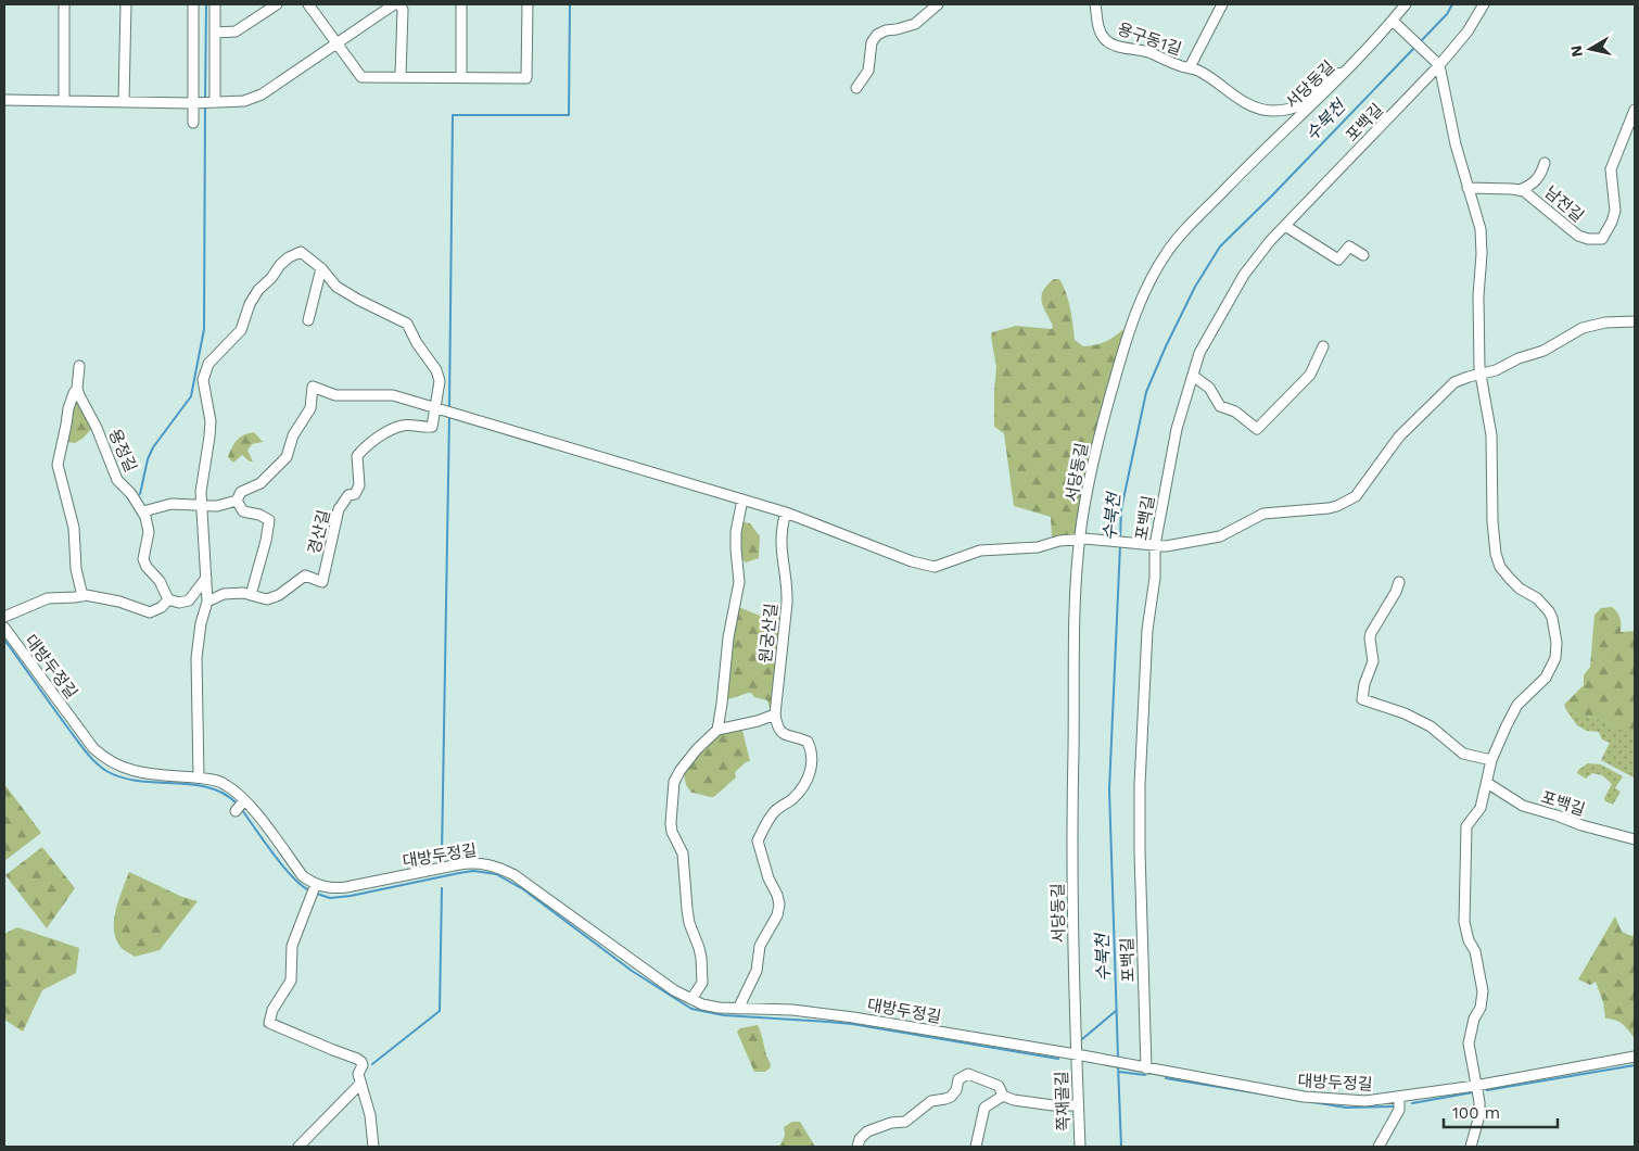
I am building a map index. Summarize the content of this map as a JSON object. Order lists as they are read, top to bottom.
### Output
{
  "streets": {
    "street": [
      "용구동1길",
      "서당동길",
      "포백길",
      "남전길",
      "용정길",
      "경산길",
      "원궁산길",
      "대방두정길",
      "쪽재골길"
    ]
  },
  "crossings": [
    ["용구동1길", "서당동길"],
    ["서당동길", "대방두정길"],
    ["서당동길", "쪽재골길"],
    ["포백길", "대방두정길"],
    ["경산길", "대방두정길"],
    ["대방두정길", "쪽재골길"]
  ],
  "water": ["수북천"],
  "scale_bar": "100 m",
  "north": "left"
}
